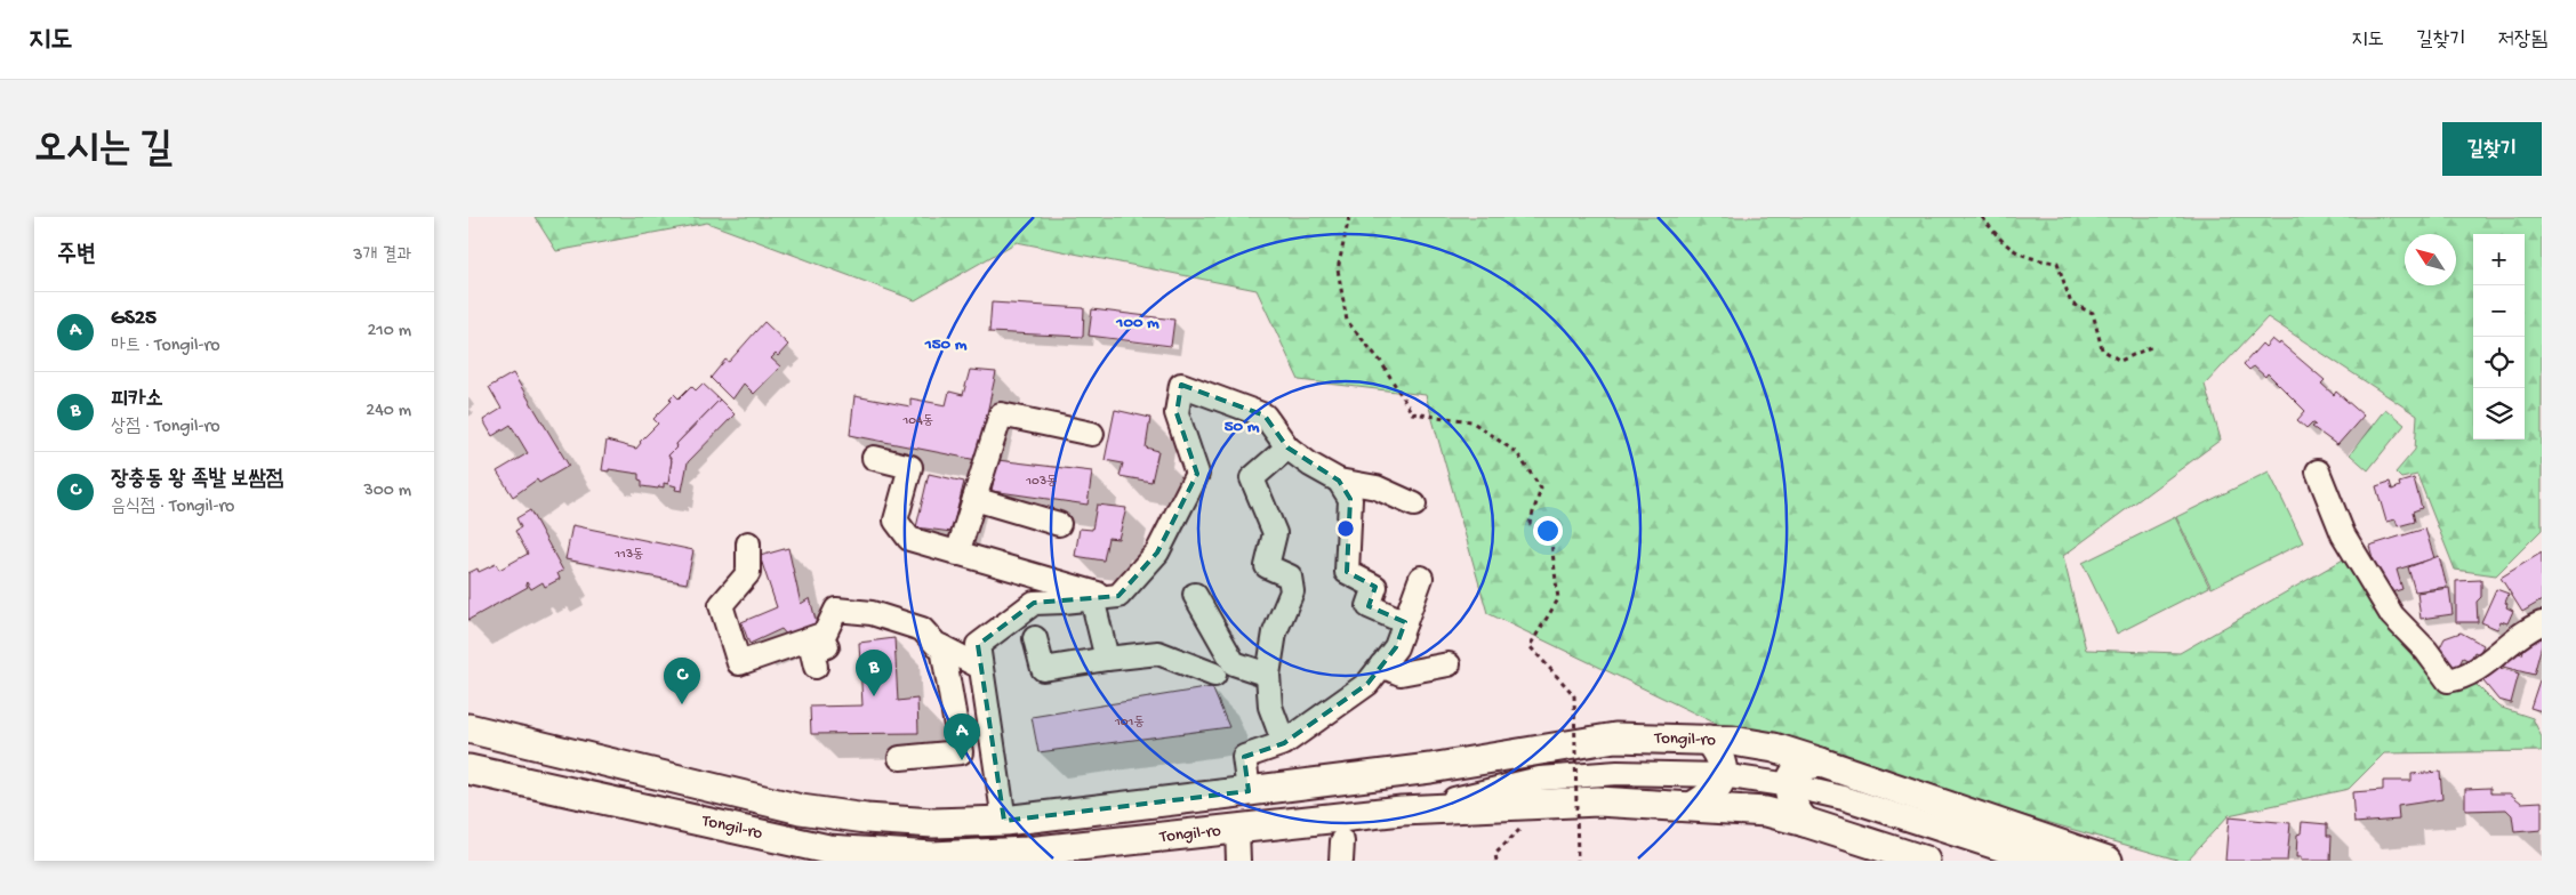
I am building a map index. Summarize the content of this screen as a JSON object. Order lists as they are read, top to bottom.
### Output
{
  "streets": {
    "main road": ["Tongil-ro"]
  },
  "house_numbers": [
    "104동",
    "103동",
    "113동",
    "101동"
  ],
  "north": "top left",
  "page": {
    "header": "지도",
    "nav": ["지도", "길찾기", "저장됨"],
    "title": "오시는 길",
    "buttons": "길찾기",
    "heading": ["주변", "3개 결과"],
    "map_buttons": ["+", "−"],
    "list": [
      {
        "mark": "A",
        "name": "GS25",
        "note": "마트 · Tongil-ro",
        "value": "210 m"
      },
      {
        "mark": "B",
        "name": "피카소",
        "note": "상점 · Tongil-ro",
        "value": "240 m"
      },
      {
        "mark": "C",
        "name": "장충동 왕 족발 보쌈점",
        "note": "음식점 · Tongil-ro",
        "value": "300 m"
      }
    ],
    "pins": ["B", "C", "A"]
  },
  "rings": ["100 m", "150 m", "50 m"]
}
